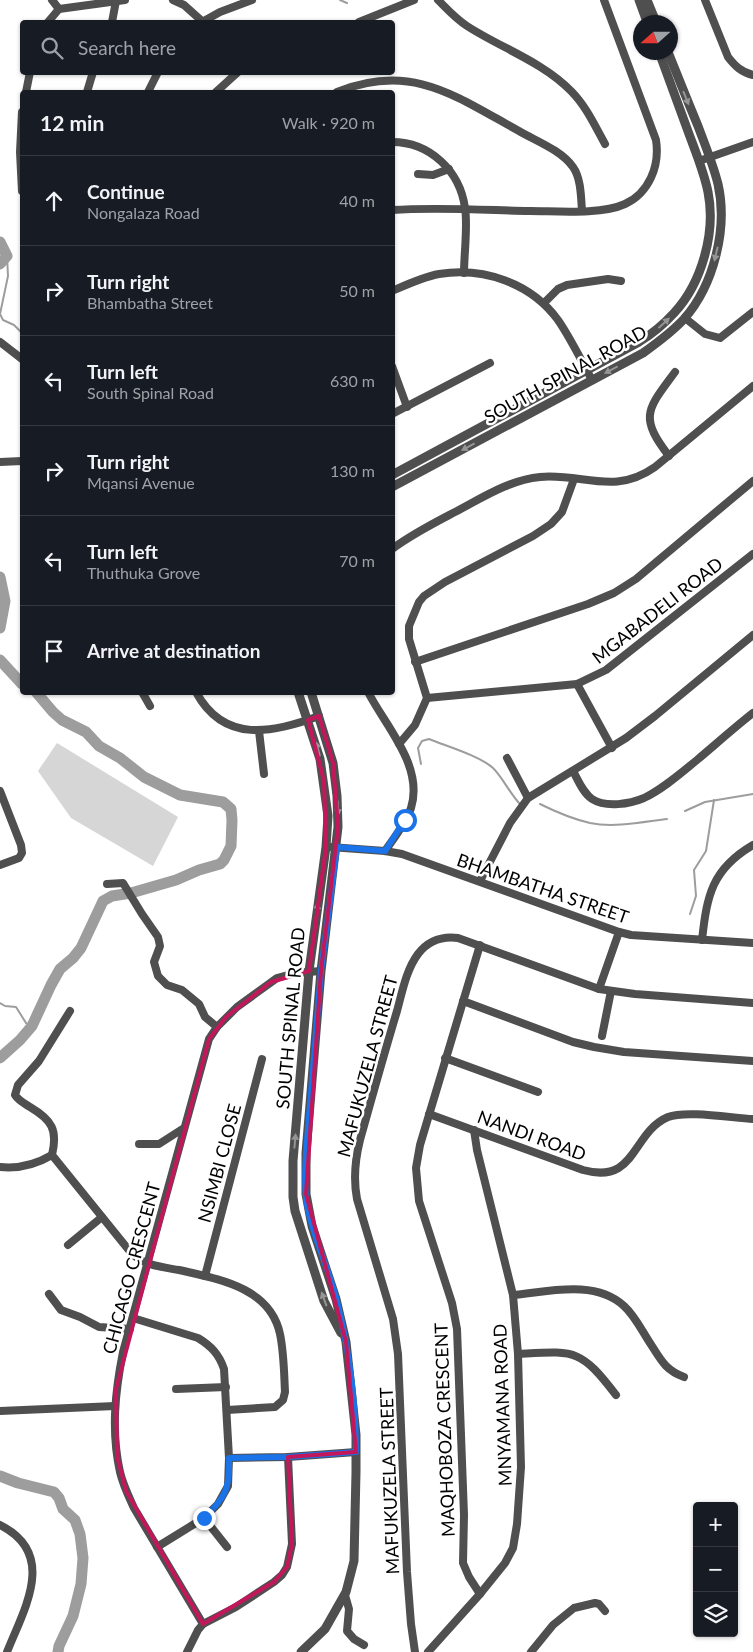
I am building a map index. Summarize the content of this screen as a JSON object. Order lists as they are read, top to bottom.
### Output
{
  "streets": {
    "street": [
      "SOUTH SPINAL ROAD",
      "MGABADELI ROAD",
      "BHAMBATHA STREET",
      "MAFUKUZELA STREET",
      "NANDI ROAD",
      "NSIMBI CLOSE",
      "CHICAGO CRESCENT",
      "MNYAMANA ROAD",
      "MAQHOBOZA CRESCENT"
    ]
  },
  "crossings": [
    ["SOUTH SPINAL ROAD", "BHAMBATHA STREET"],
    ["SOUTH SPINAL ROAD", "CHICAGO CRESCENT"],
    ["MAFUKUZELA STREET", "MAQHOBOZA CRESCENT"],
    ["NANDI ROAD", "MNYAMANA ROAD"],
    ["NANDI ROAD", "MAQHOBOZA CRESCENT"],
    ["MNYAMANA ROAD", "MAQHOBOZA CRESCENT"]
  ],
  "north": "left",
  "page": {
    "search": "Search here",
    "heading": ["12 min", "Walk · 920 m"],
    "list": [
      ["Continue", "Nongalaza Road", "40 m"],
      ["Turn right", "Bhambatha Street", "50 m"],
      ["Turn left", "South Spinal Road", "630 m"],
      ["Turn right", "Mqansi Avenue", "130 m"],
      ["Turn left", "Thuthuka Grove", "70 m"],
      "Arrive at destination"
    ],
    "map_buttons": ["+", "−"]
  }
}
